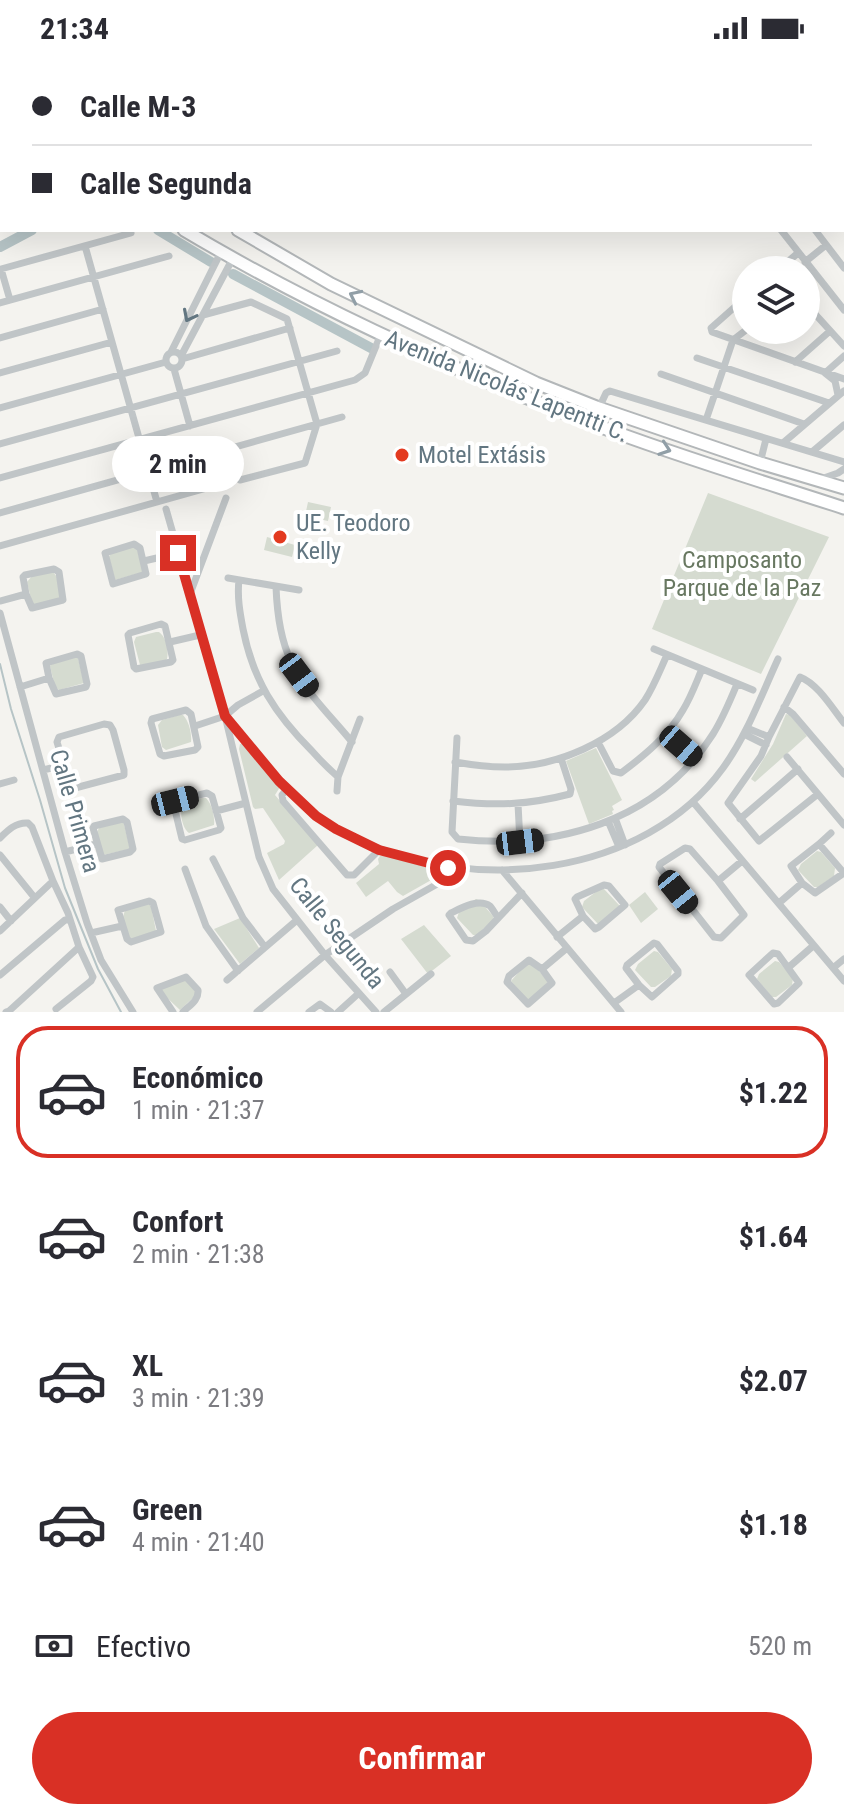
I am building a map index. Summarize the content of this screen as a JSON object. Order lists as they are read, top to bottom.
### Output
{
  "streets": {
    "highway": ["Avenida Nicolás Lapentti C."],
    "street": ["Calle Primera", "Calle Segunda"]
  },
  "parks": ["Camposanto Parque de la Paz"],
  "places": ["Motel Extásis", "UE. Teodoro Kelly"],
  "page": {
    "status": "21:34",
    "banner": ["Calle M-3", "Calle Segunda"],
    "bubble": "2 min",
    "list": [
      {
        "name": "Económico",
        "note": "1 min · 21:37",
        "value": "$1.22"
      },
      {
        "name": "Confort",
        "note": "2 min · 21:38",
        "value": "$1.64"
      },
      {
        "name": "XL",
        "note": "3 min · 21:39",
        "value": "$2.07"
      },
      {
        "name": "Green",
        "note": "4 min · 21:40",
        "value": "$1.18"
      }
    ],
    "pay": ["Efectivo", "520 m"],
    "buttons": "Confirmar"
  }
}
